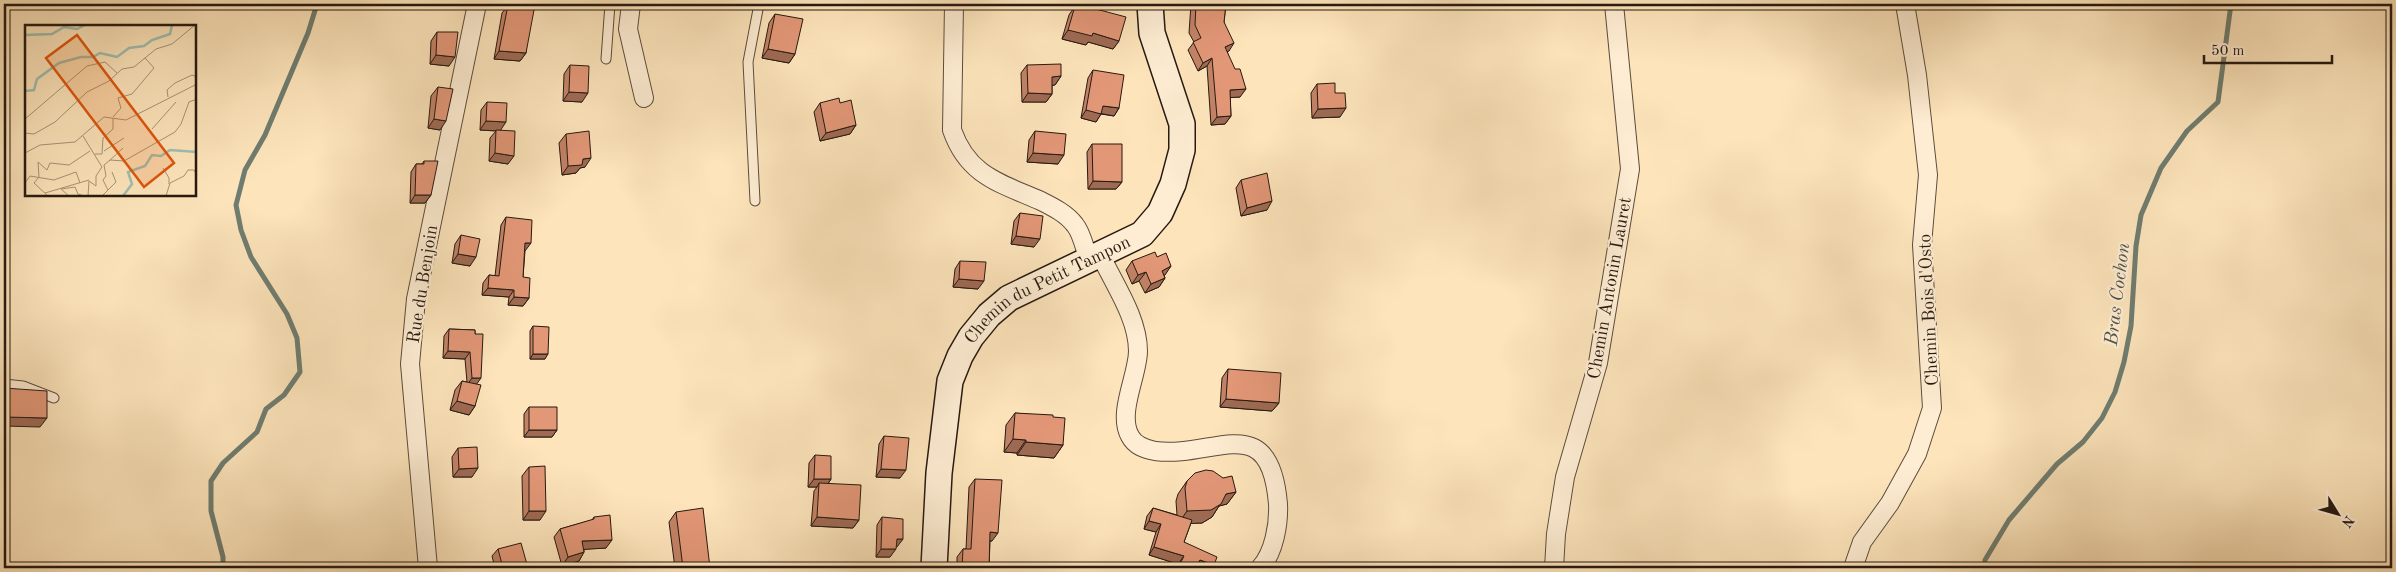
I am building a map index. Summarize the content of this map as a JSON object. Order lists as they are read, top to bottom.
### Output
{
  "streets": {
    "street": [
      "Rue du Benjoin",
      "Chemin Antonin Lauret",
      "Chemin du Petit Tampon",
      "Chemin Bois d'Osto"
    ]
  },
  "water": ["Bras Cochon"],
  "scale_bar": "50 m",
  "north": "bottom right"
}
